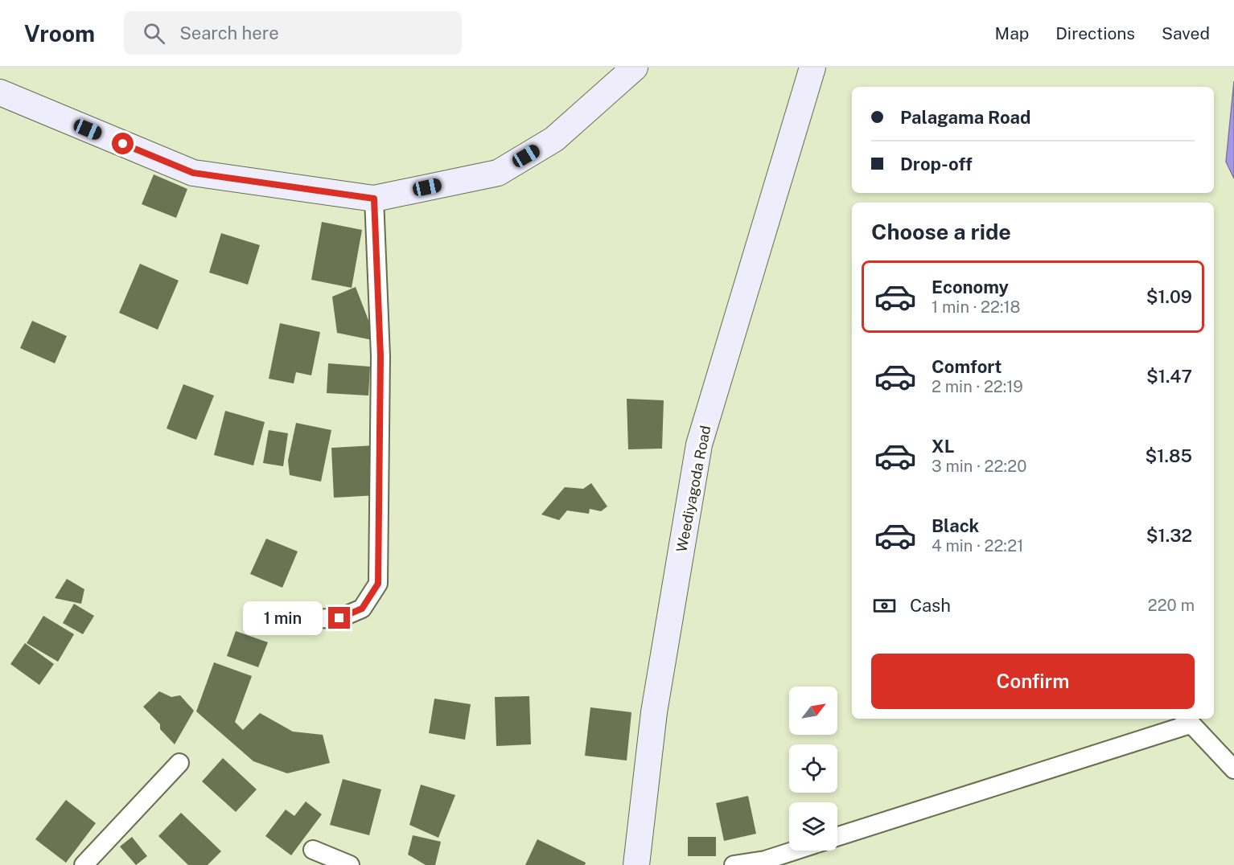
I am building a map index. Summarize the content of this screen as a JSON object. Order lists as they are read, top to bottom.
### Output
{
  "streets": {
    "street": ["Weediyagoda Road"]
  },
  "north": "top right",
  "page": {
    "header": "Vroom",
    "search": "Search here",
    "nav": ["Map", "Directions", "Saved"],
    "banner": ["Palagama Road", "Drop-off"],
    "heading": "Choose a ride",
    "list": [
      {
        "name": "Economy",
        "note": "1 min · 22:18",
        "value": "$1.09"
      },
      {
        "name": "Comfort",
        "note": "2 min · 22:19",
        "value": "$1.47"
      },
      {
        "name": "XL",
        "note": "3 min · 22:20",
        "value": "$1.85"
      },
      {
        "name": "Black",
        "note": "4 min · 22:21",
        "value": "$1.32"
      }
    ],
    "pay": ["Cash", "220 m"],
    "bubble": "1 min",
    "buttons": "Confirm"
  }
}
